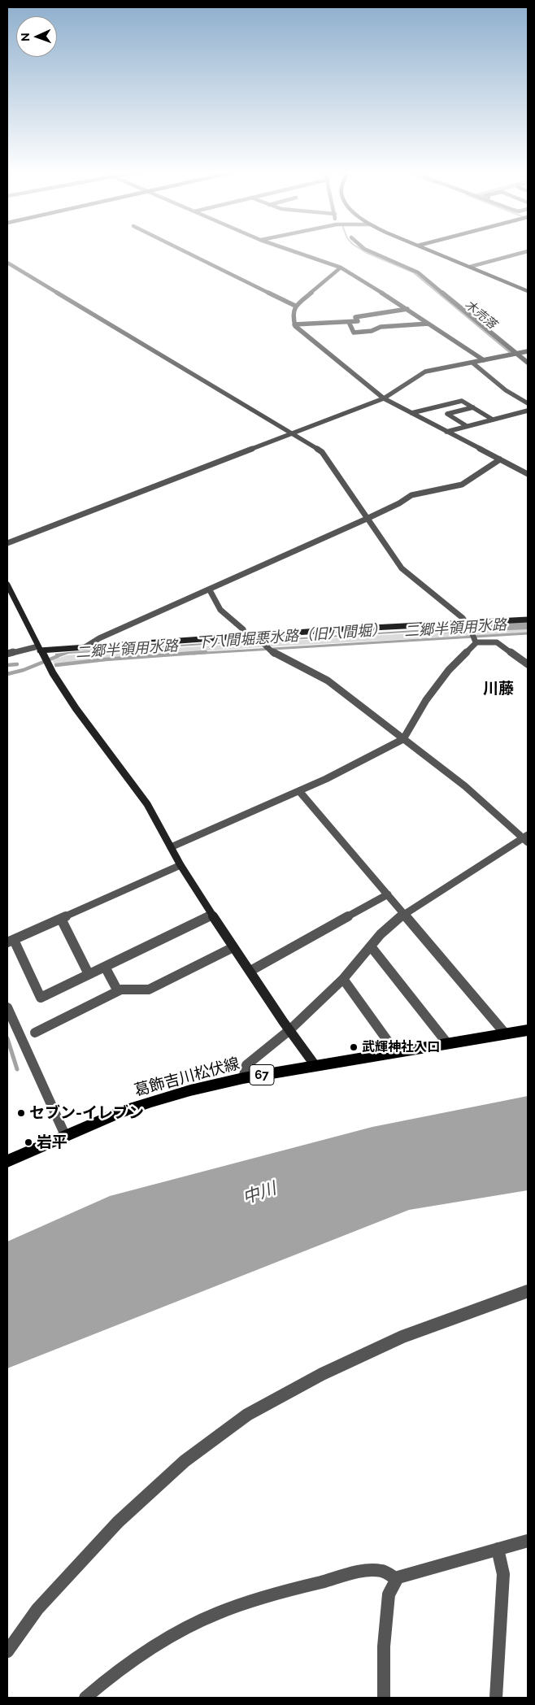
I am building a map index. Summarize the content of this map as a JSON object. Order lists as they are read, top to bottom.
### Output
{
  "streets": {
    "main road": ["67", "葛飾吉川松伏線"]
  },
  "districts": ["川藤"],
  "water": [
    "木売落",
    "二郷半領用水路",
    "下八間堀悪水路（旧八間堀）",
    "中川"
  ],
  "places": ["武輝神社入口", "セブン-イレブン", "岩平"],
  "north": "left"
}
